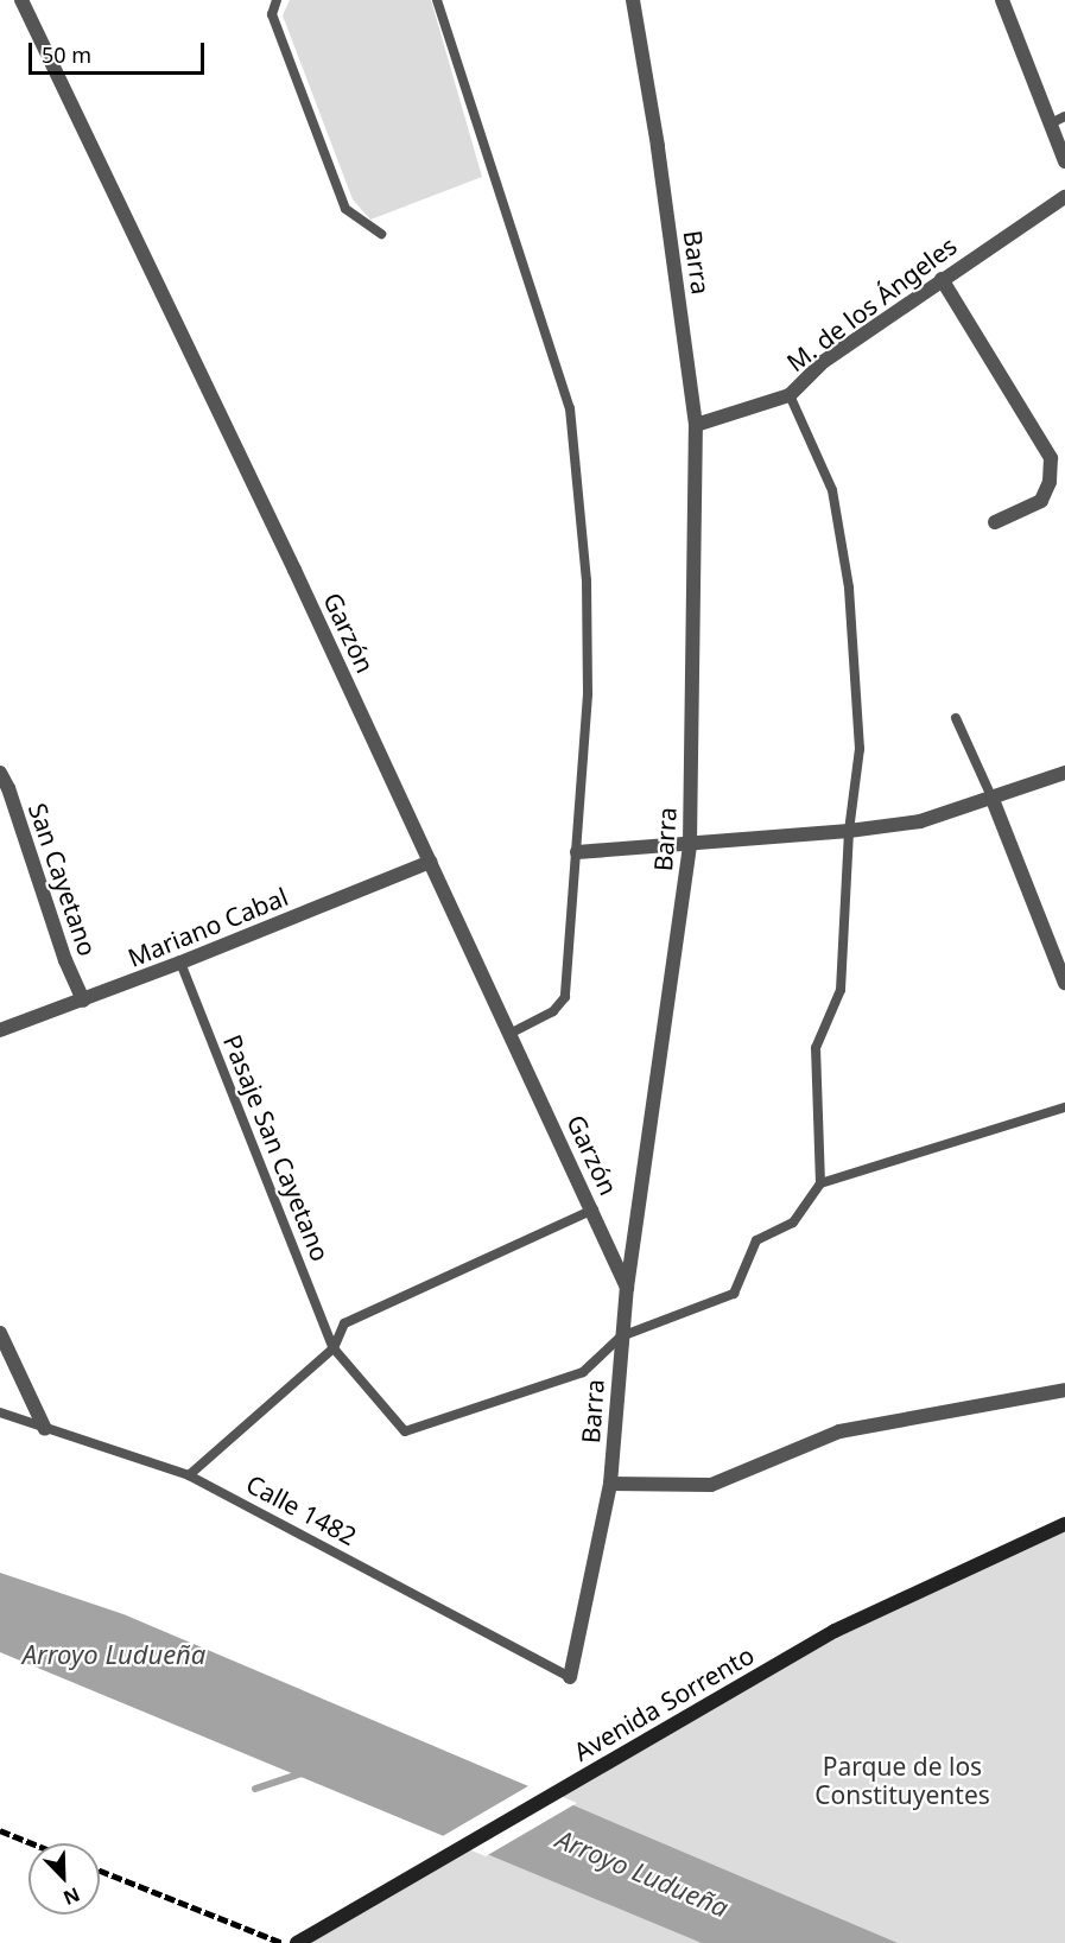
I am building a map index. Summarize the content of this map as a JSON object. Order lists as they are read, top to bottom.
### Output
{
  "streets": {
    "main road": ["Avenida Sorrento"],
    "street": [
      "Barra",
      "M. de los Ángeles",
      "Garzón",
      "San Cayetano",
      "Mariano Cabal"
    ],
    "lane": ["Pasaje San Cayetano", "Calle 1482"]
  },
  "crossings": [
    ["Barra", "M. de los Ángeles"],
    ["Barra", "Garzón"],
    ["Barra", "Pasaje San Cayetano"],
    ["Barra", "Calle 1482"],
    ["Garzón", "Mariano Cabal"],
    ["San Cayetano", "Mariano Cabal"],
    ["Mariano Cabal", "Pasaje San Cayetano"]
  ],
  "water": ["Arroyo Ludueña"],
  "parks": ["Parque de los Constituyentes"],
  "scale_bar": "50 m",
  "north": "bottom right"
}
